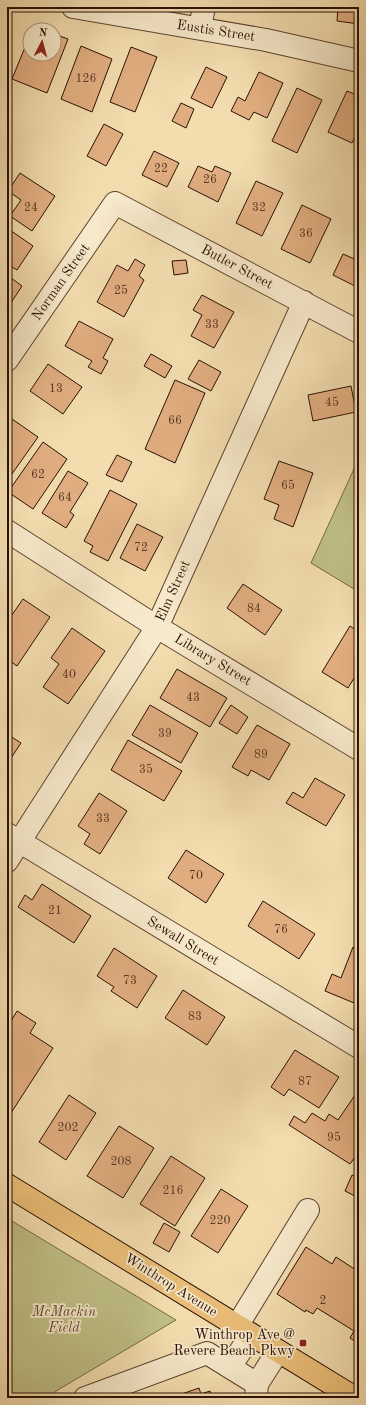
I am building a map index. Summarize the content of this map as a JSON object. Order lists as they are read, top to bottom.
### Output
{
  "streets": {
    "main road": ["Winthrop Avenue"],
    "street": [
      "Eustis Street",
      "Butler Street",
      "Norman Street",
      "Elm Street",
      "Library Street",
      "Sewall Street"
    ]
  },
  "crossings": [
    ["Butler Street", "Norman Street"],
    ["Butler Street", "Elm Street"],
    ["Elm Street", "Library Street"],
    ["Elm Street", "Sewall Street"]
  ],
  "parks": ["McMackin Field"],
  "places": {
    "transit": ["Winthrop Ave @ Revere Beach Pkwy"]
  },
  "house_numbers": [
    "126",
    "22",
    "26",
    "24",
    "32",
    "36",
    "25",
    "33",
    "13",
    "45",
    "66",
    "62",
    "65",
    "64",
    "72",
    "84",
    "40",
    "43",
    "39",
    "89",
    "35",
    "33",
    "70",
    "21",
    "76",
    "73",
    "83",
    "87",
    "202",
    "95",
    "208",
    "216",
    "220",
    "2"
  ],
  "north": "top"
}
